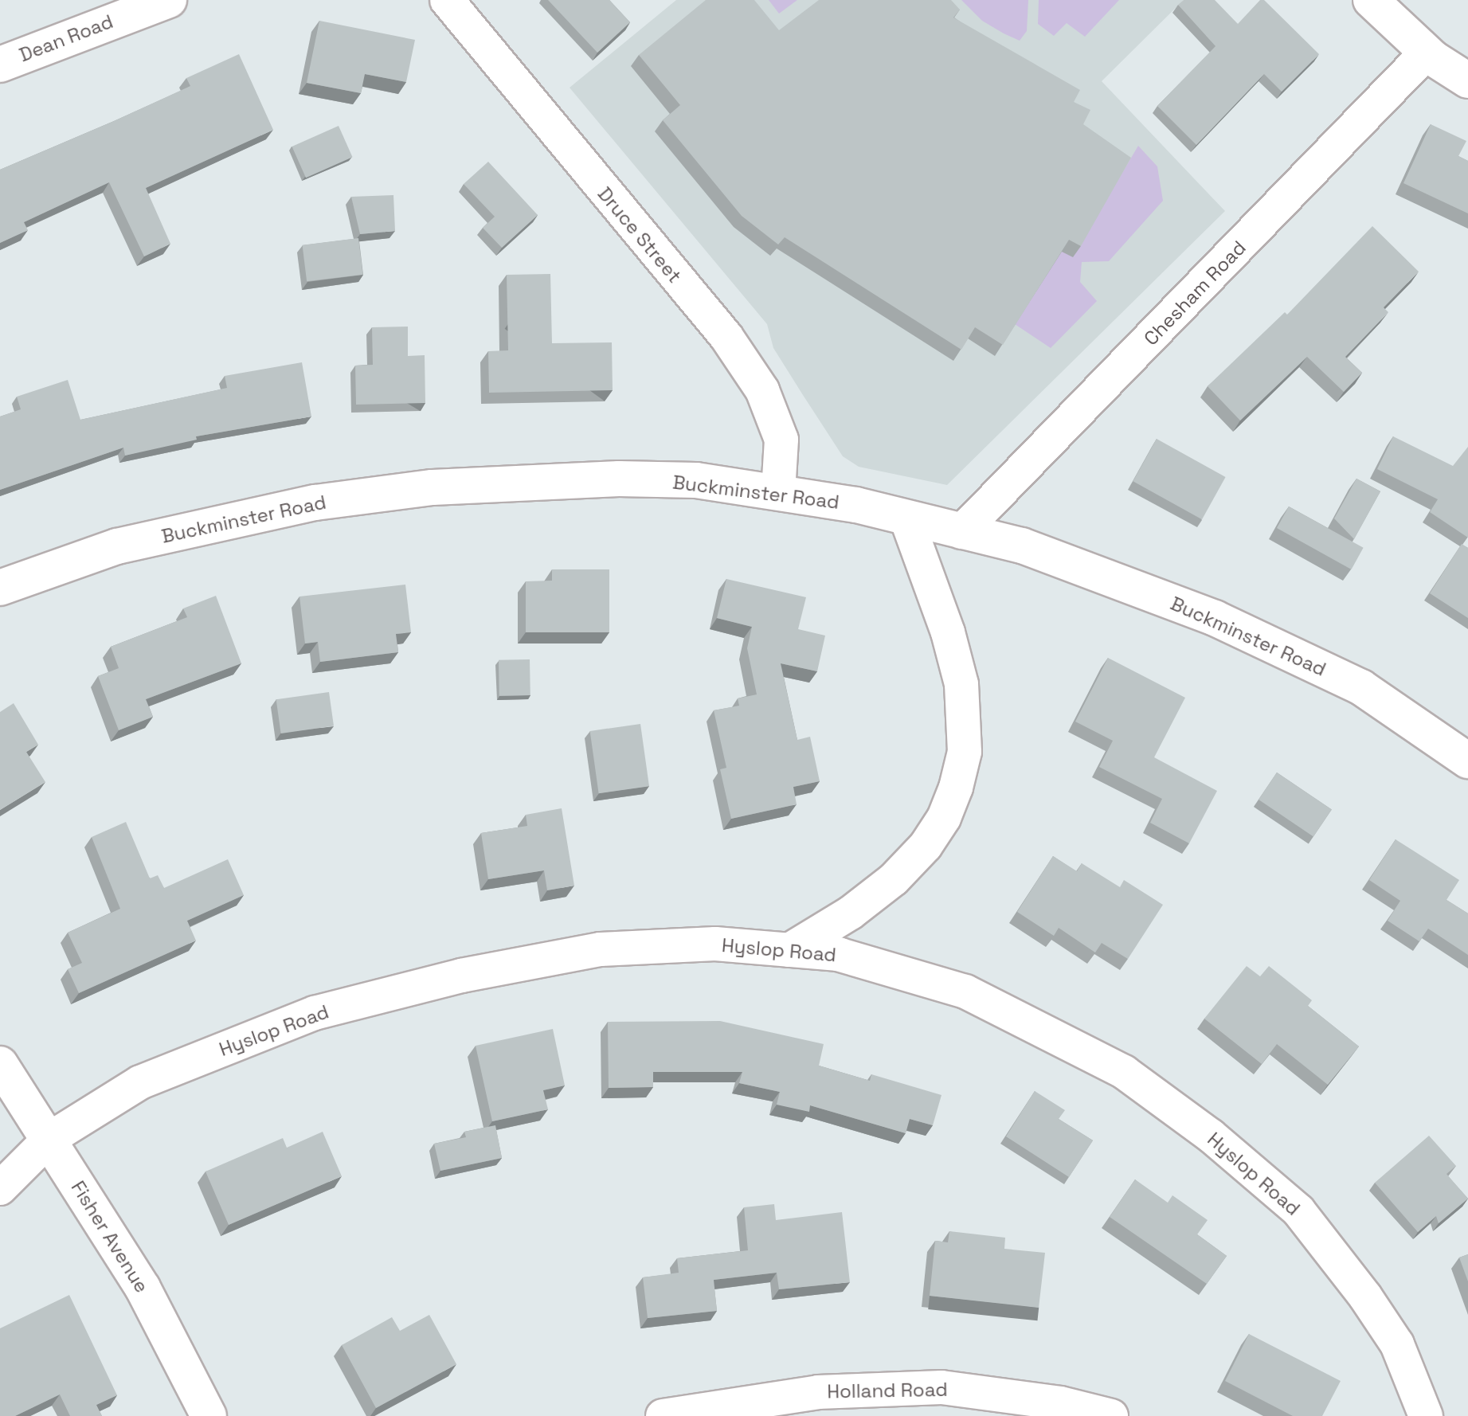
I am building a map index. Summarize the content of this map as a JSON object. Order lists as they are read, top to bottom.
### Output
{
  "streets": {
    "street": [
      "Dean Road",
      "Druce Street",
      "Chesham Road",
      "Buckminster Road",
      "Hyslop Road",
      "Fisher Avenue",
      "Holland Road"
    ]
  },
  "crossings": [
    ["Druce Street", "Buckminster Road"],
    ["Chesham Road", "Buckminster Road"],
    ["Hyslop Road", "Fisher Avenue"]
  ]
}
